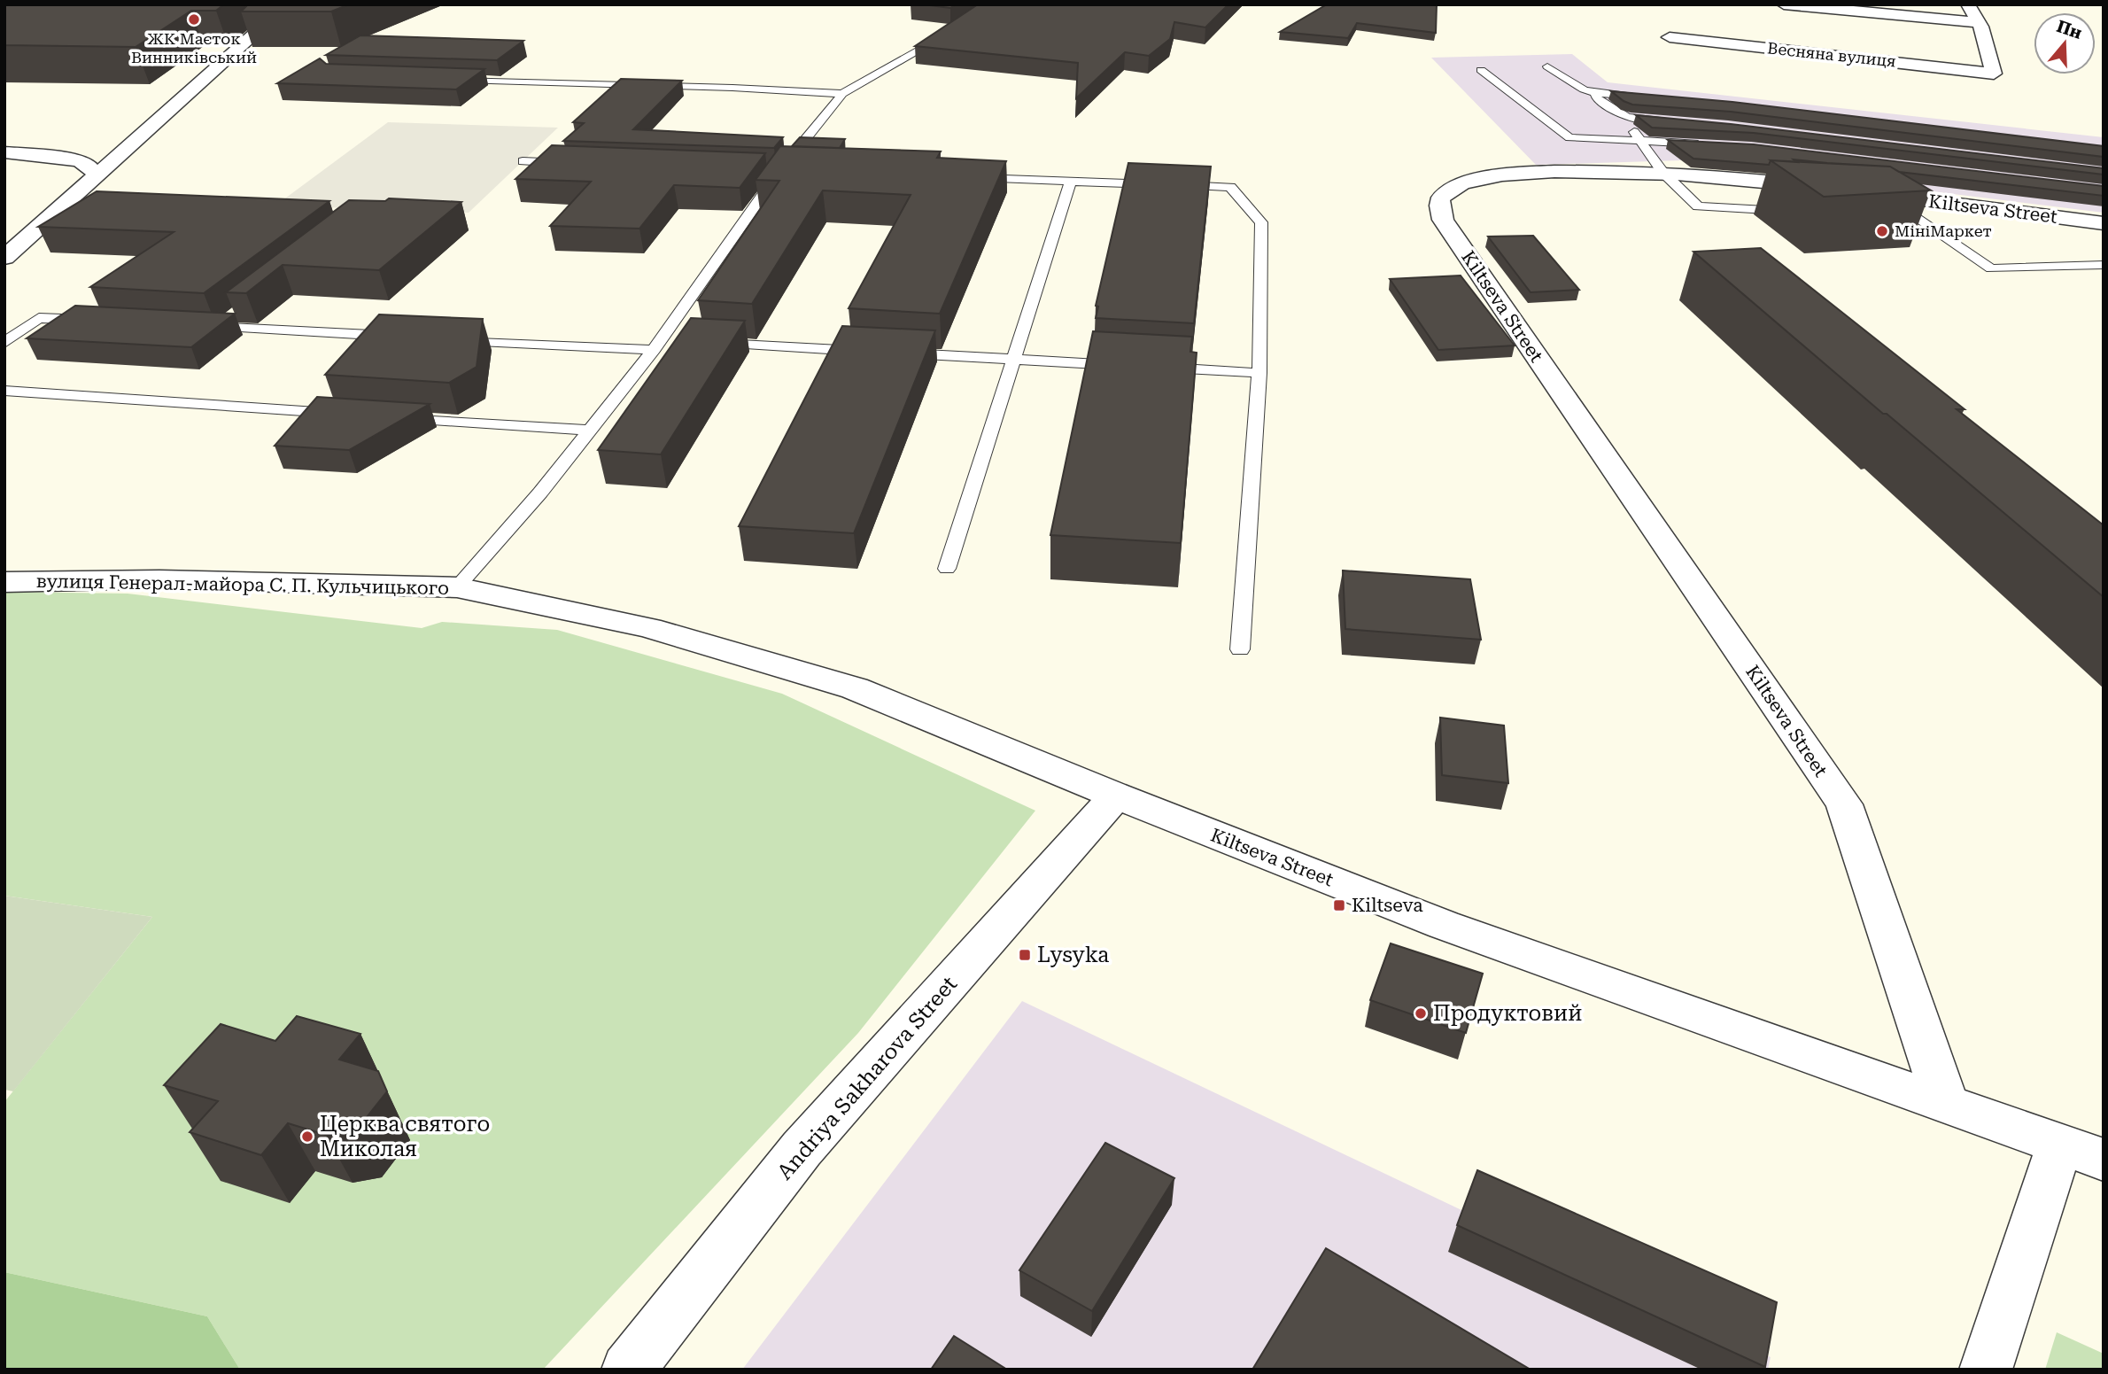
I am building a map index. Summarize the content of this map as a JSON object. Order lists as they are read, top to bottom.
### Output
{
  "streets": {
    "street": [
      "Весняна вулиця",
      "Kiltseva Street",
      "вулиця Генерал-майора С. П. Кульчицького",
      "Andriya Sakharova Street"
    ]
  },
  "crossings": [
    ["Kiltseva Street", "вулиця Генерал-майора С. П. Кульчицького"],
    ["Kiltseva Street", "Andriya Sakharova Street"],
    ["вулиця Генерал-майора С. П. Кульчицького", "Andriya Sakharova Street"]
  ],
  "places": {
    "other": [
      "ЖК Маєток Винниківський",
      "МініМаркет",
      "Продуктовий",
      "Церква святого Миколая"
    ],
    "transit": ["Kiltseva", "Lysyka"]
  },
  "north": "top"
}
